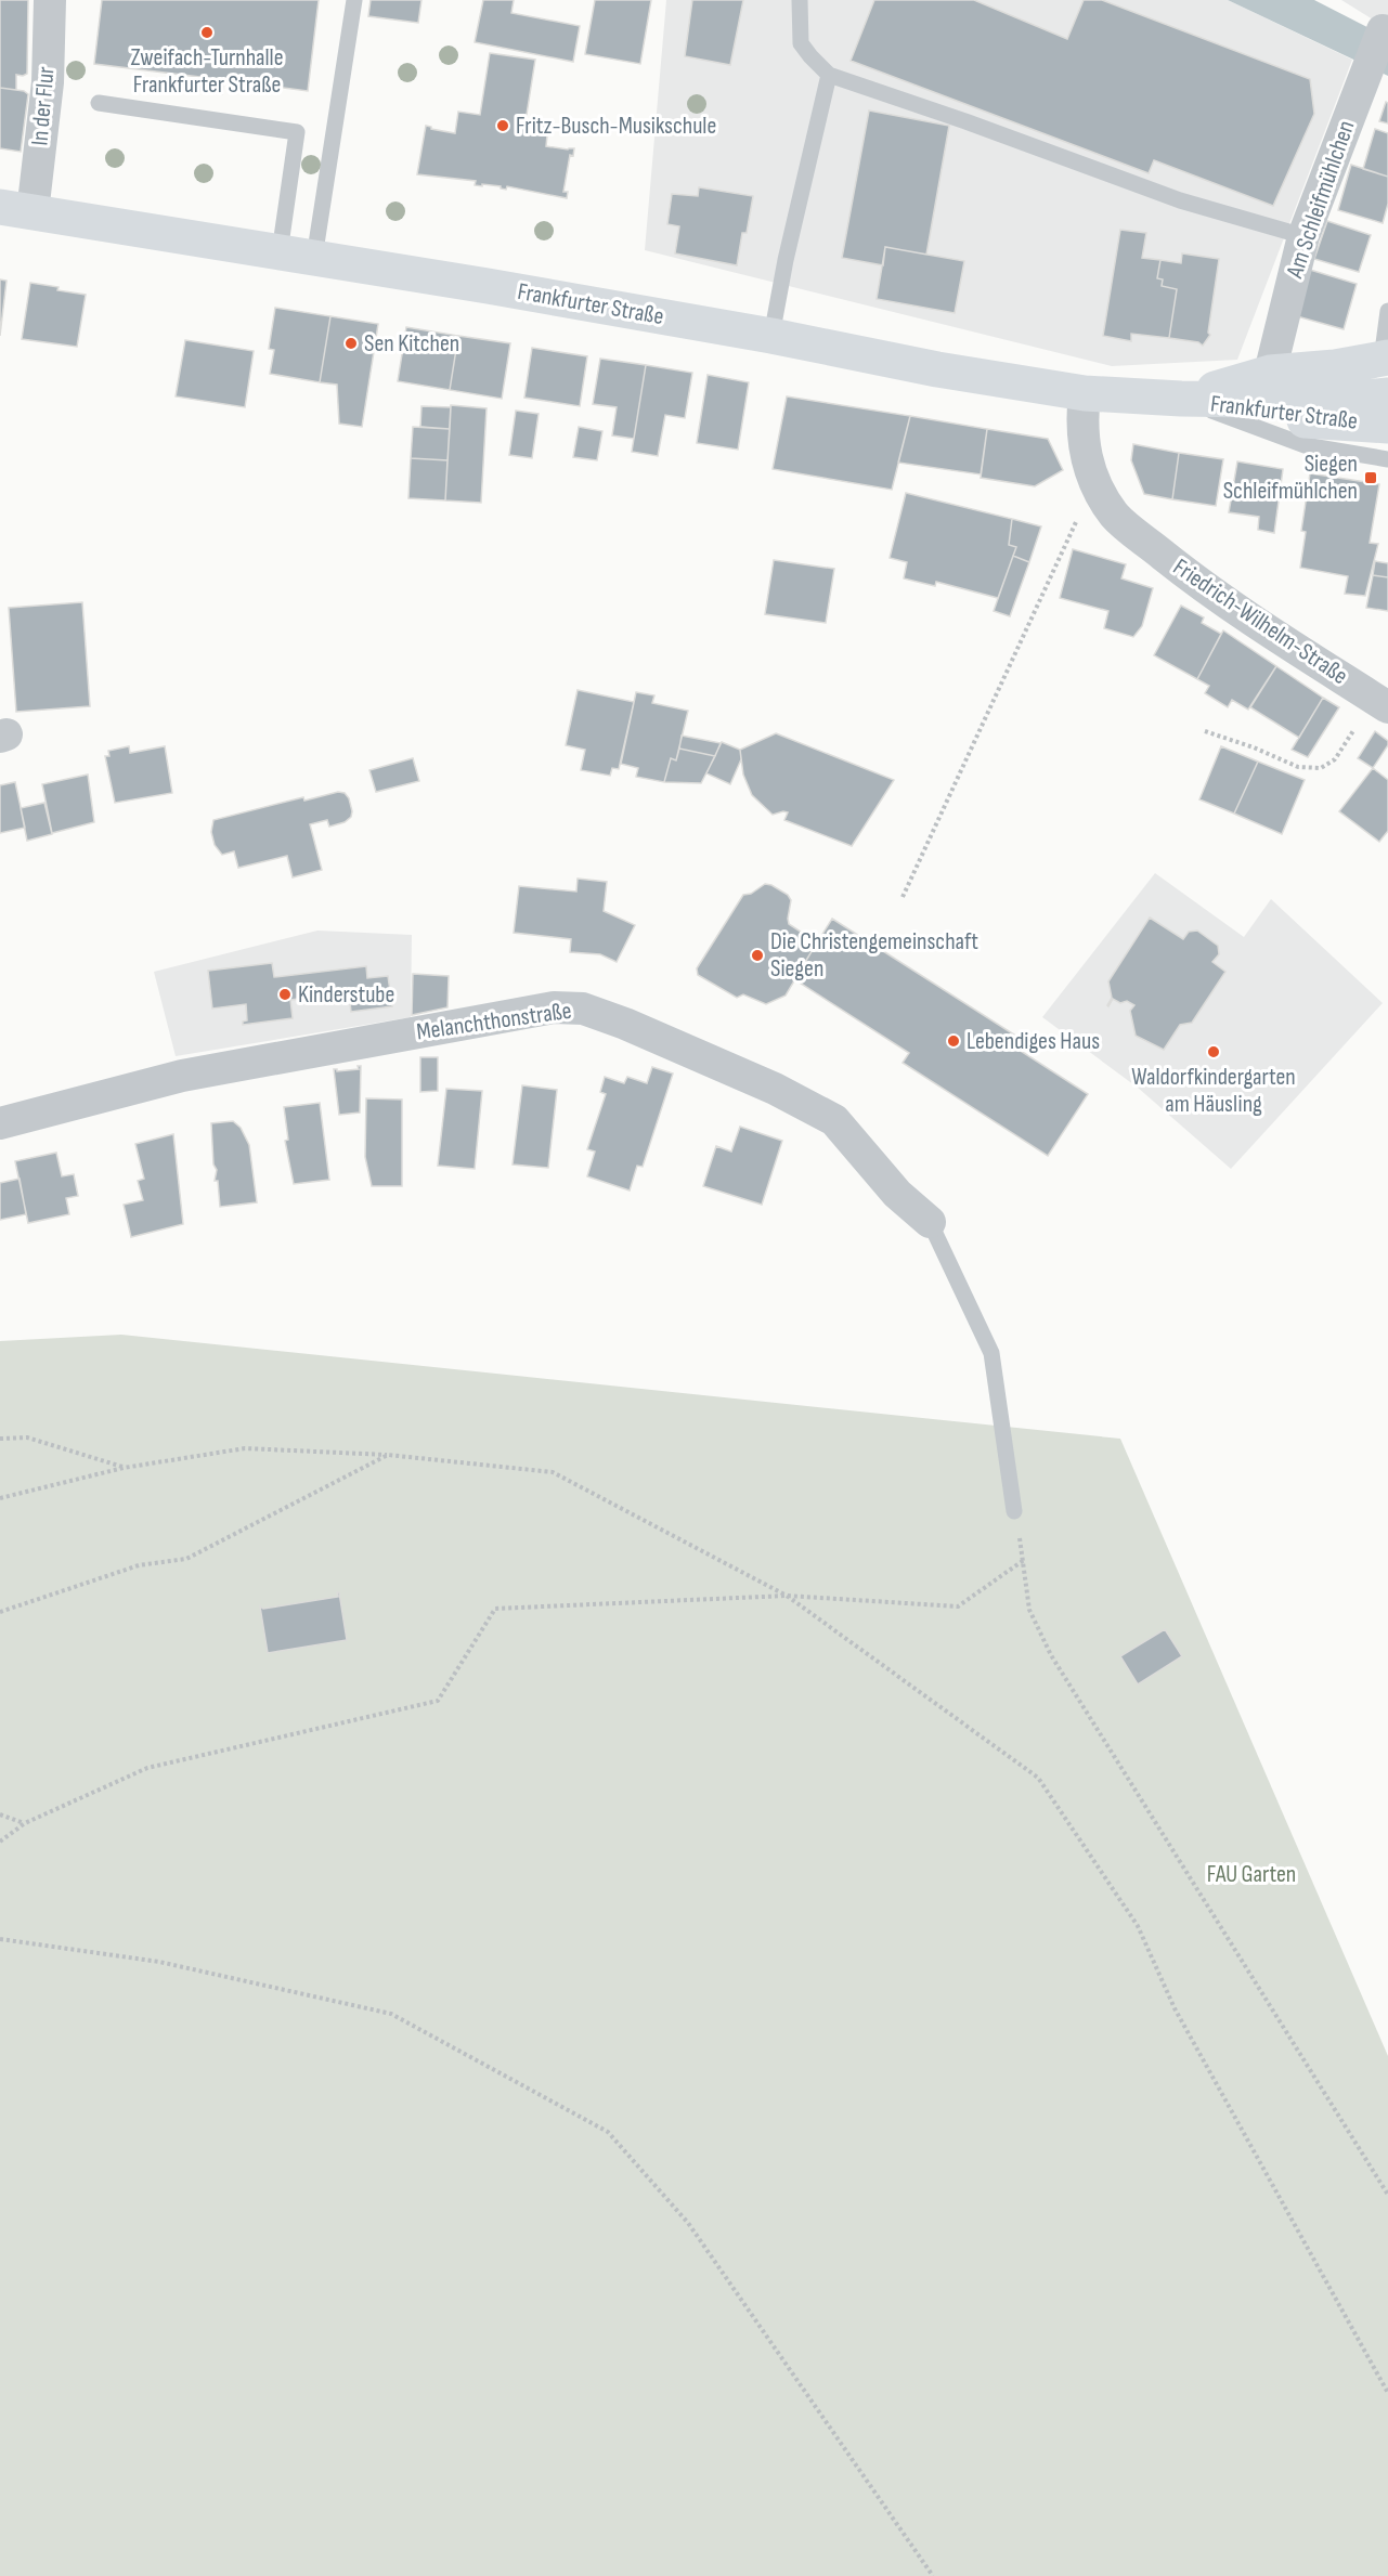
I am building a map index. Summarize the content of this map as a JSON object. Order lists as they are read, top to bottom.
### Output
{
  "streets": {
    "main road": ["Frankfurter Straße"],
    "street": [
      "In der Flur",
      "Am Schleifmühlchen",
      "Friedrich-Wilhelm-Straße",
      "Melanchthonstraße"
    ]
  },
  "crossings": [
    ["In der Flur", "Frankfurter Straße"],
    ["Frankfurter Straße", "Friedrich-Wilhelm-Straße"]
  ],
  "parks": ["FAU Garten"],
  "places": {
    "other": [
      "Zweifach-Turnhalle Frankfurter Straße",
      "Fritz-Busch-Musikschule",
      "Sen Kitchen",
      "Die Christengemeinschaft Siegen",
      "Kinderstube",
      "Lebendiges Haus",
      "Waldorfkindergarten am Häusling"
    ],
    "transit": ["Siegen Schleifmühlchen"]
  }
}
